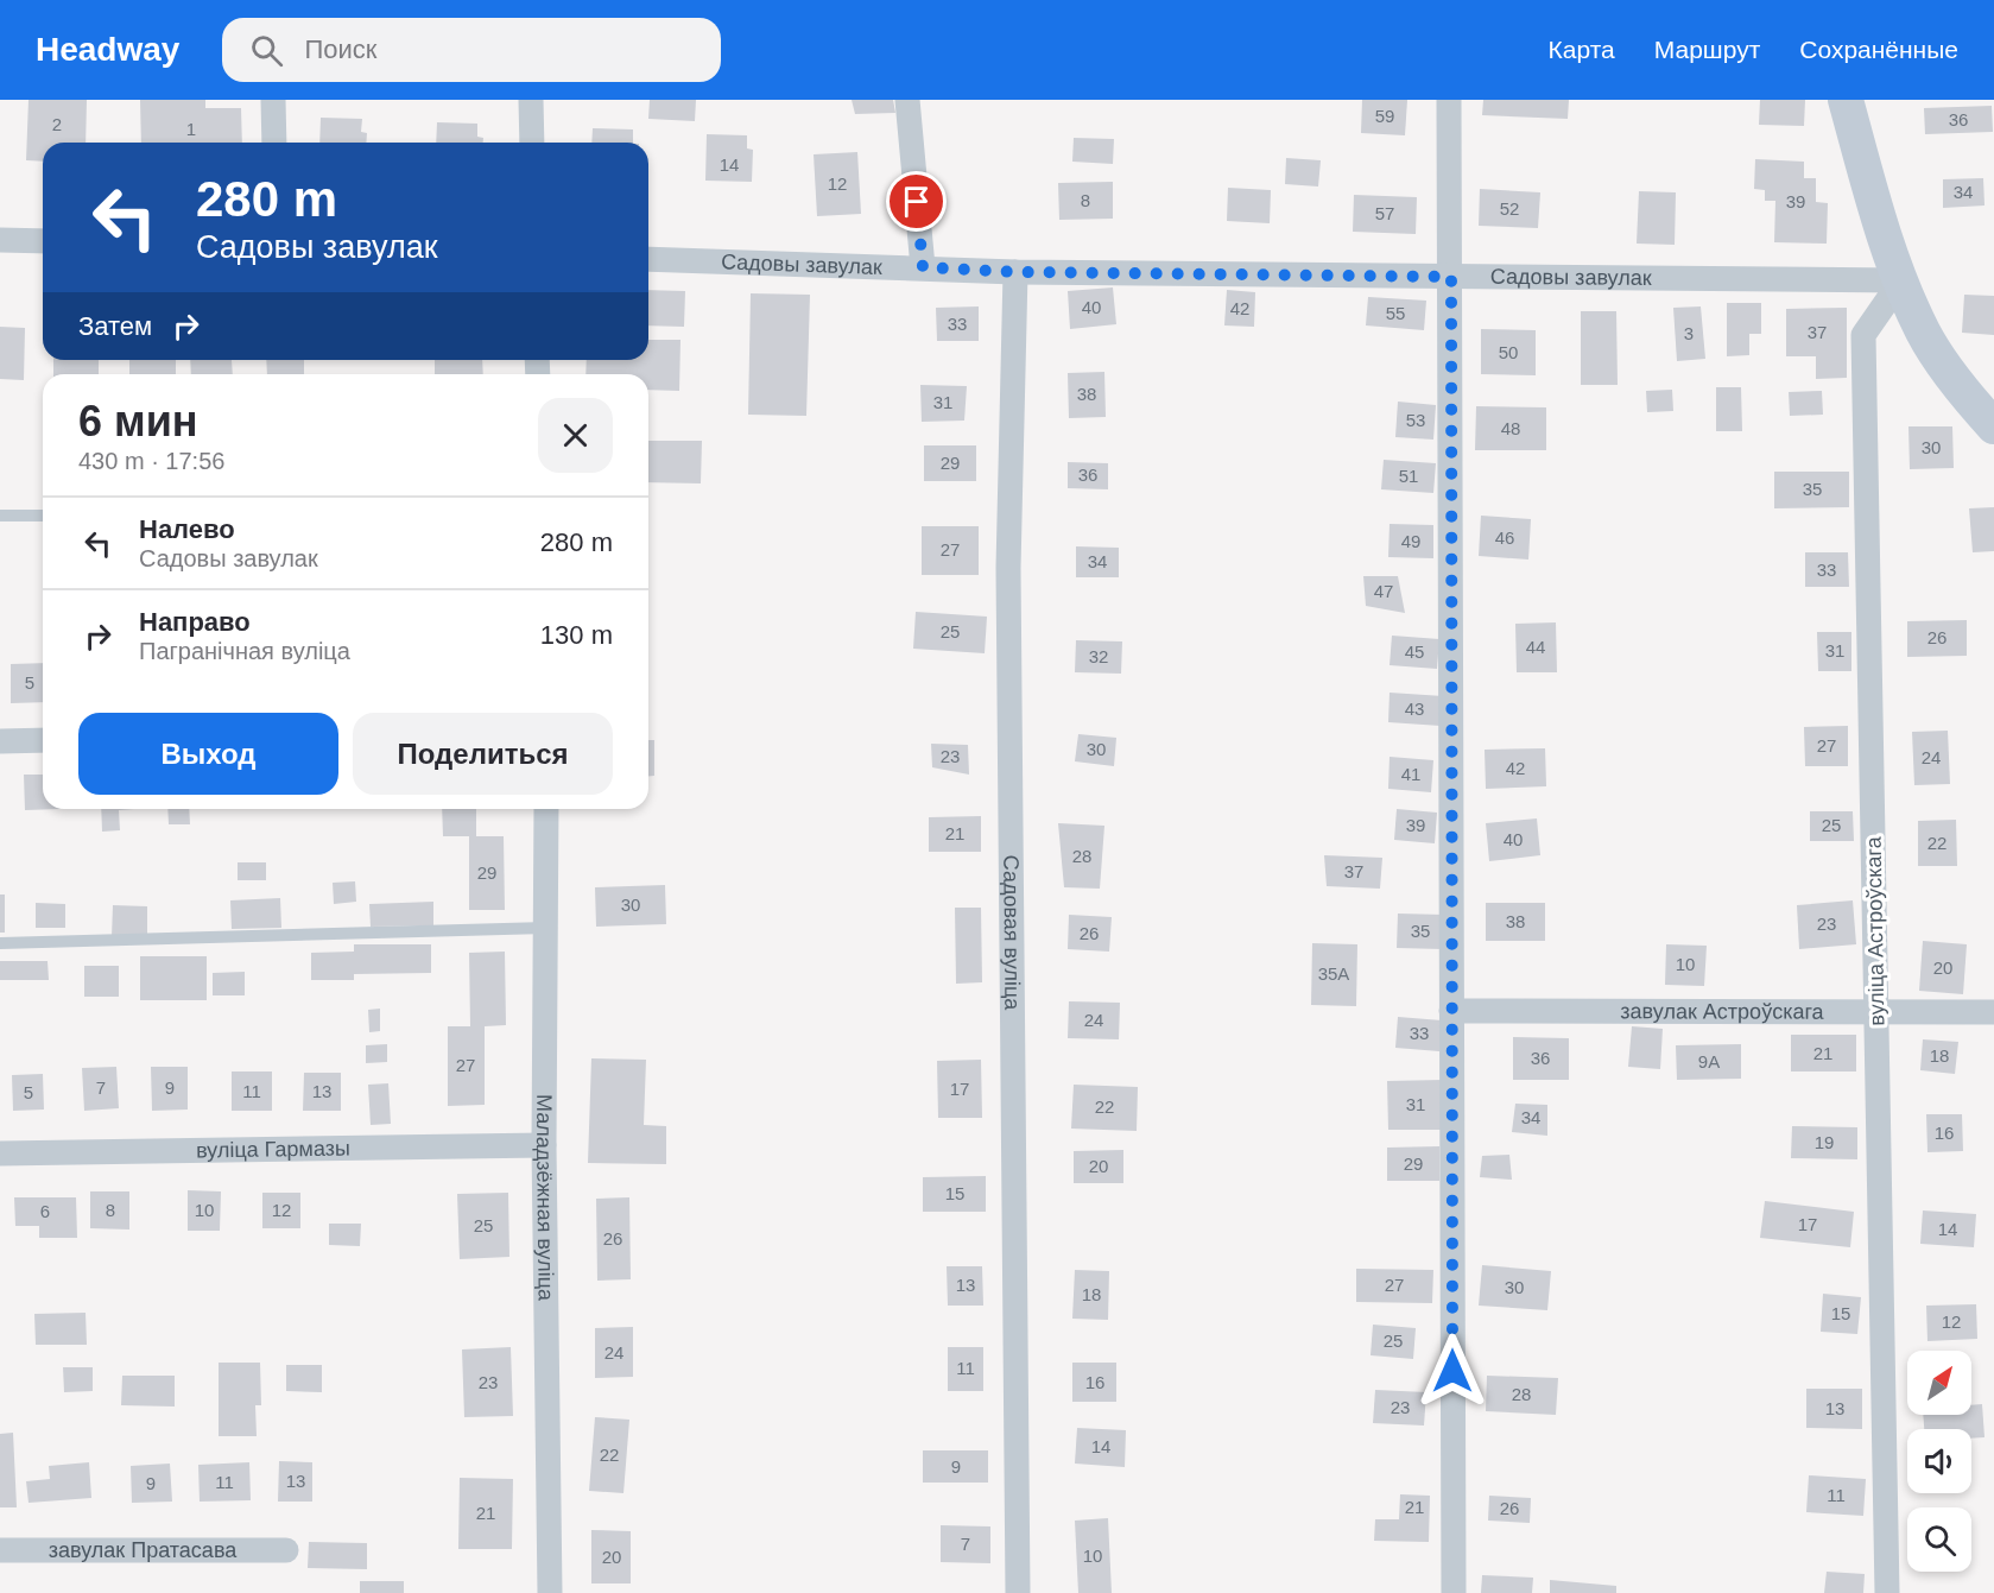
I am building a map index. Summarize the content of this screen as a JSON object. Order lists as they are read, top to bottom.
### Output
{
  "streets": {
    "street": [
      "Садовы завулак",
      "вуліца Астроўскага",
      "Садовая вуліца",
      "завулак Астроўскага",
      "вуліца Гармазы",
      "Маладзёжная вуліца",
      "завулак Пратасава"
    ]
  },
  "crossings": [
    ["Садовы завулак", "вуліца Астроўскага"],
    ["Садовы завулак", "Садовая вуліца"],
    ["вуліца Астроўскага", "завулак Астроўскага"],
    ["вуліца Гармазы", "Маладзёжная вуліца"]
  ],
  "house_numbers": [
    "59",
    "36",
    "2",
    "1",
    "14",
    "12",
    "34",
    "8",
    "39",
    "52",
    "57",
    "40",
    "42",
    "55",
    "33",
    "37",
    "3",
    "50",
    "38",
    "31",
    "53",
    "48",
    "30",
    "29",
    "36",
    "51",
    "35",
    "46",
    "49",
    "27",
    "34",
    "33",
    "47",
    "25",
    "26",
    "44",
    "31",
    "45",
    "32",
    "5",
    "43",
    "27",
    "30",
    "23",
    "24",
    "42",
    "41",
    "39",
    "25",
    "21",
    "40",
    "22",
    "28",
    "37",
    "29",
    "30",
    "38",
    "23",
    "35",
    "26",
    "10",
    "20",
    "35А",
    "24",
    "33",
    "21",
    "18",
    "36",
    "9А",
    "27",
    "7",
    "9",
    "17",
    "11",
    "13",
    "5",
    "31",
    "22",
    "34",
    "16",
    "19",
    "29",
    "20",
    "15",
    "8",
    "10",
    "12",
    "6",
    "17",
    "25",
    "14",
    "26",
    "13",
    "27",
    "30",
    "18",
    "15",
    "12",
    "25",
    "24",
    "11",
    "23",
    "16",
    "28",
    "23",
    "13",
    "14",
    "22",
    "9",
    "13",
    "11",
    "9",
    "11",
    "21",
    "26",
    "21",
    "7",
    "10",
    "20"
  ],
  "north": "top right",
  "page": {
    "header": "Headway",
    "search": "Поиск",
    "nav": ["Карта", "Маршрут", "Сохранённые"],
    "turn": ["280 m", "Садовы завулак"],
    "then": "Затем",
    "heading": ["6 мин", "430 m · 17:56"],
    "list": [
      {
        "name": "Налево",
        "note": "Садовы завулак",
        "value": "280 m"
      },
      {
        "name": "Направо",
        "note": "Пагранічная вуліца",
        "value": "130 m"
      }
    ],
    "buttons": ["Выход", "Поделиться"]
  }
}
